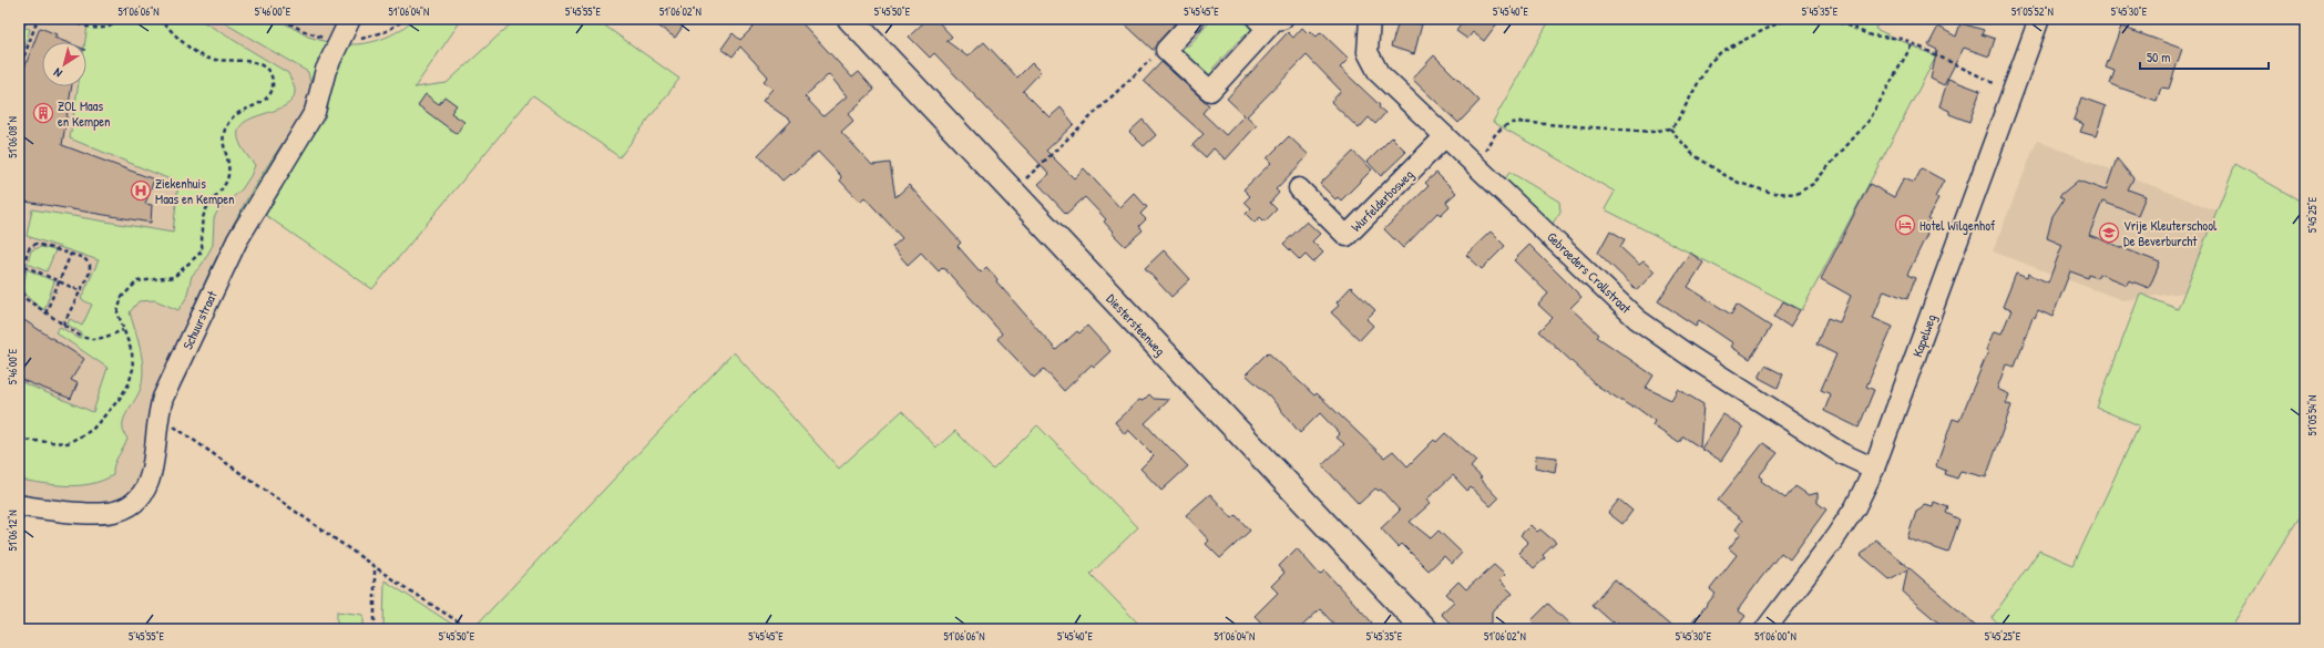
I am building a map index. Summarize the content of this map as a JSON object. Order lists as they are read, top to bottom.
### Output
{
  "streets": {
    "main road": ["Diestersteenweg"],
    "street": [
      "Wurfelderbosweg",
      "Gebroeders Crollstraat",
      "Schuurstraat",
      "Kapelweg"
    ]
  },
  "crossings": [
    ["Wurfelderbosweg", "Gebroeders Crollstraat"],
    ["Gebroeders Crollstraat", "Kapelweg"]
  ],
  "places": {
    "building": ["ZOL Maas en Kempen"],
    "hospital": ["Ziekenhuis Maas en Kempen"],
    "hotel": ["Hotel Wilgenhof"],
    "school or university": ["Vrije Kleuterschool De Beverburcht"]
  },
  "scale_bar": "50 m",
  "north": "bottom left",
  "coordinates": [
    "51°06'06\"N",
    "5°46'00\"E",
    "51°06'04\"N",
    "5°45'55\"E",
    "51°06'02\"N",
    "5°45'50\"E",
    "5°45'45\"E",
    "5°45'40\"E",
    "5°45'35\"E",
    "51°05'52\"N",
    "5°45'30\"E",
    "51°06'08\"N",
    "5°45'25\"E",
    "51°05'54\"N",
    "51°06'12\"N",
    "51°06'00\"N"
  ]
}
